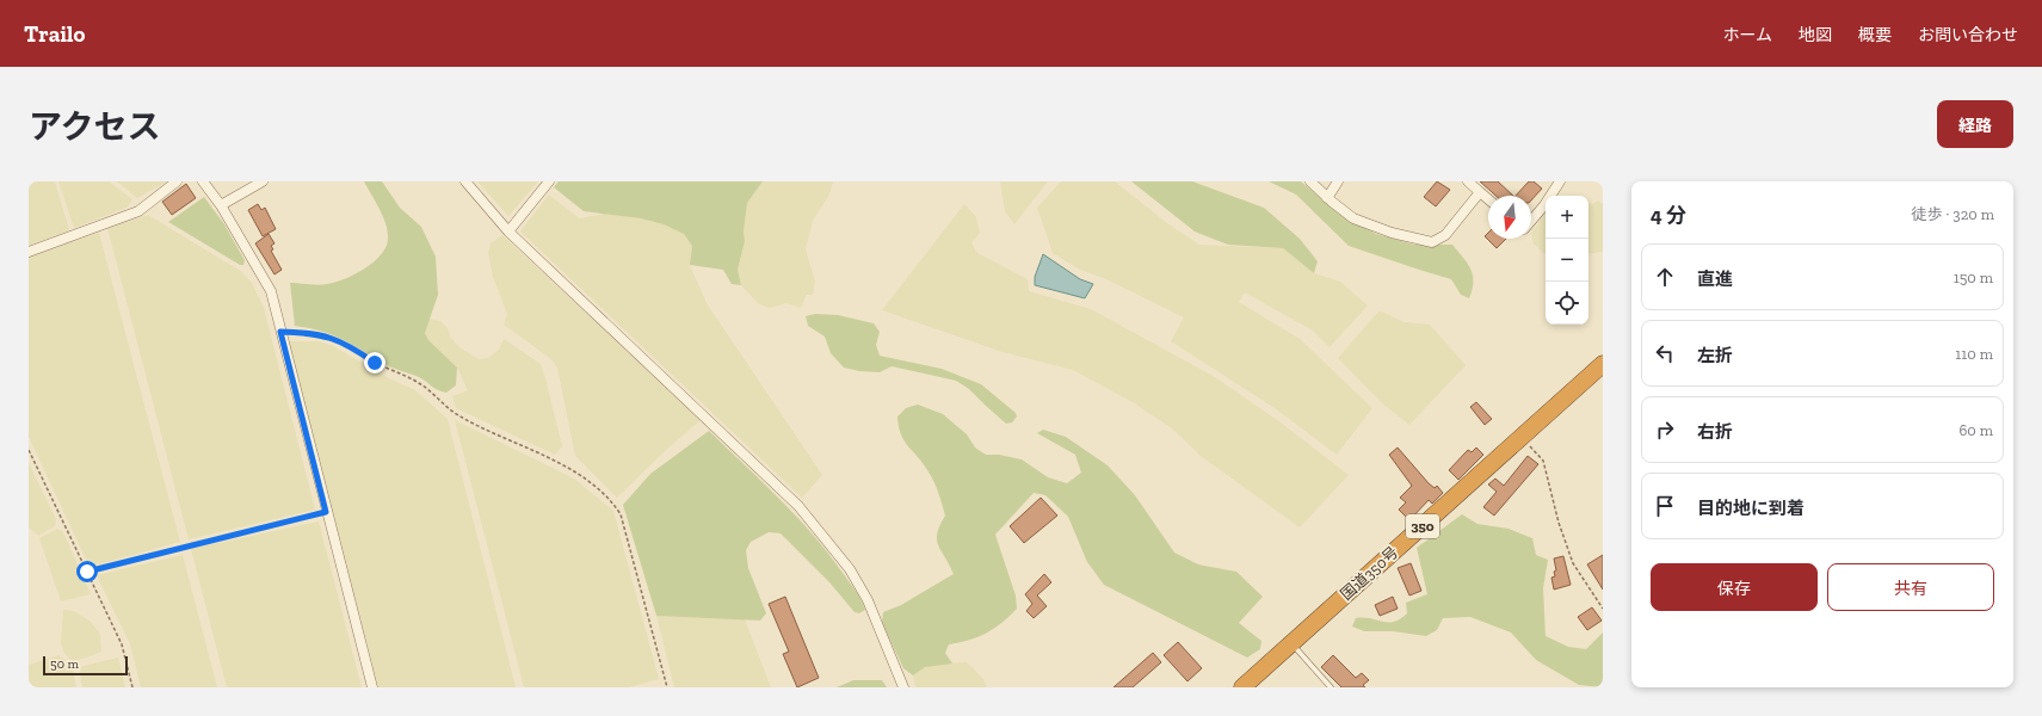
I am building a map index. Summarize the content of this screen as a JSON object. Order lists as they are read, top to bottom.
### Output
{
  "streets": {
    "highway": ["350", "国道350号"]
  },
  "scale_bar": "50 m",
  "north": "bottom",
  "page": {
    "header": "Trailo",
    "nav": [
      "ホーム",
      "地図",
      "概要",
      "お問い合わせ"
    ],
    "title": "アクセス",
    "buttons": [
      "経路",
      ["保存", "共有"]
    ],
    "heading": ["4 分", "徒歩 · 320 m"],
    "map_buttons": ["+", "−"],
    "list": [
      ["直進", "150 m"],
      ["左折", "110 m"],
      ["右折", "60 m"],
      "目的地に到着"
    ],
    "scale": "50 m"
  }
}
